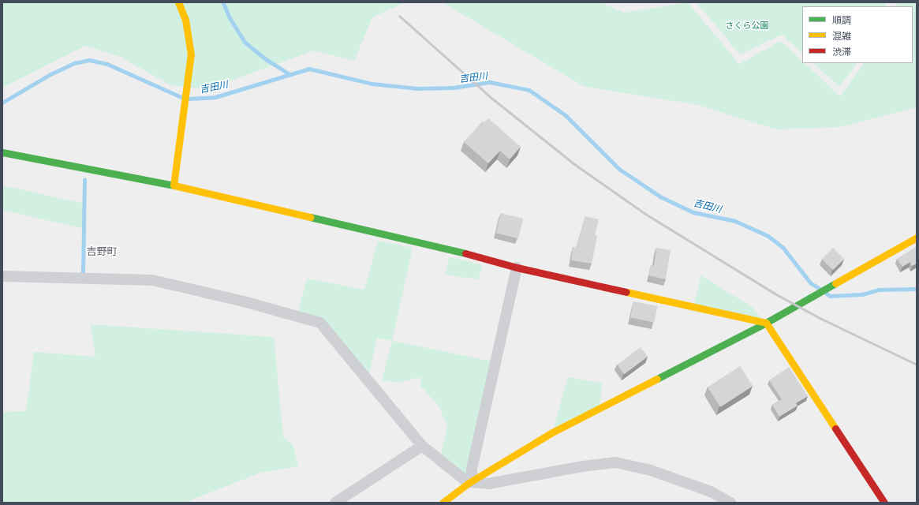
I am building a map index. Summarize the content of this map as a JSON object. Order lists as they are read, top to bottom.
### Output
{
  "districts": ["吉野町"],
  "water": ["吉田川"],
  "parks": ["さくら公園"],
  "legend": ["順調", "混雑", "渋滞"]
}
